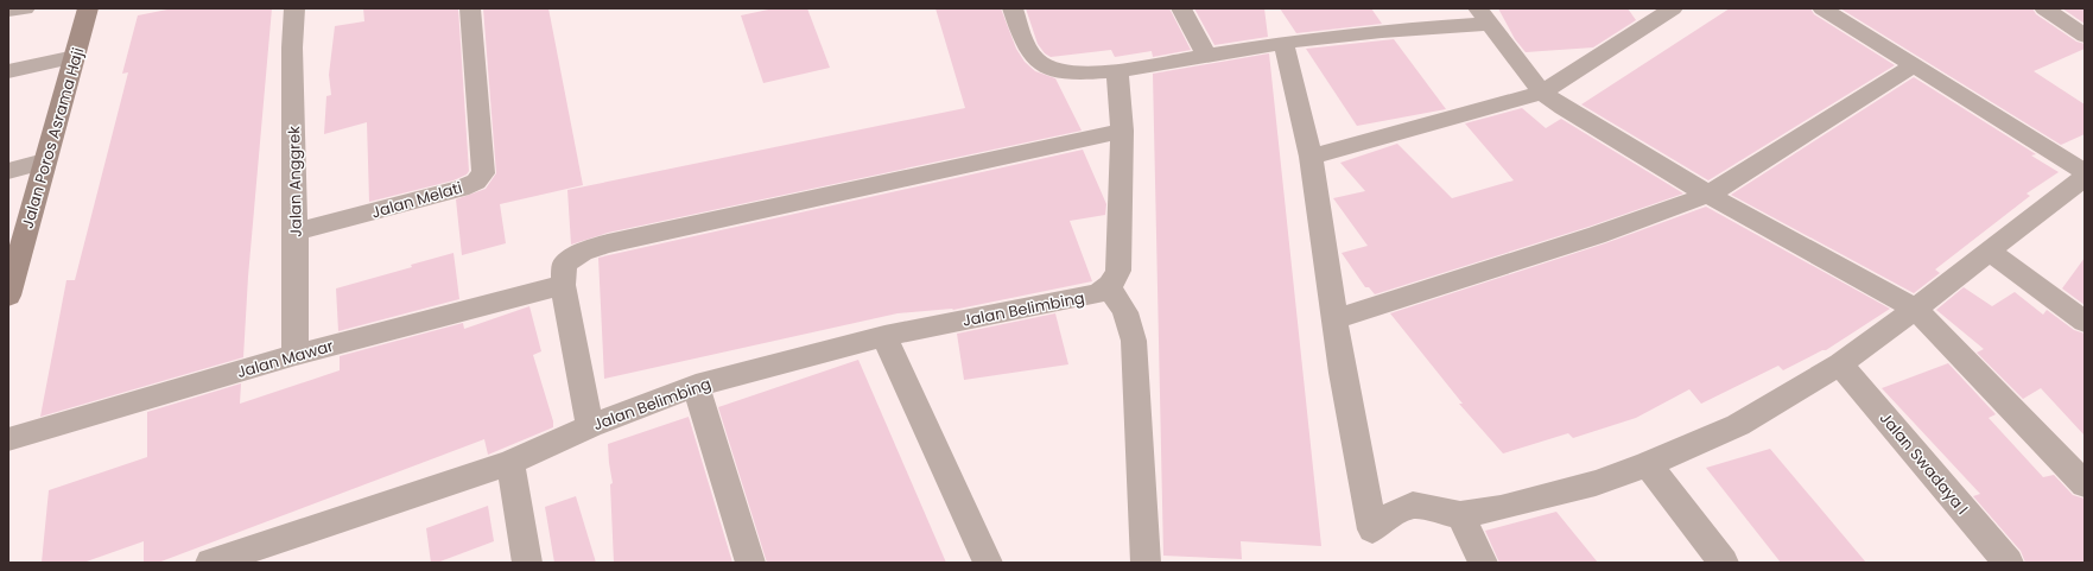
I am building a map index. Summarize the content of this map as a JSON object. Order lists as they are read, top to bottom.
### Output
{
  "streets": {
    "street": [
      "Jalan Poros Asrama Haji",
      "Jalan Anggrek",
      "Jalan Melati",
      "Jalan Belimbing",
      "Jalan Mawar",
      "Jalan Swadaya I"
    ]
  },
  "crossings": [
    ["Jalan Anggrek", "Jalan Melati"],
    ["Jalan Anggrek", "Jalan Mawar"]
  ]
}
